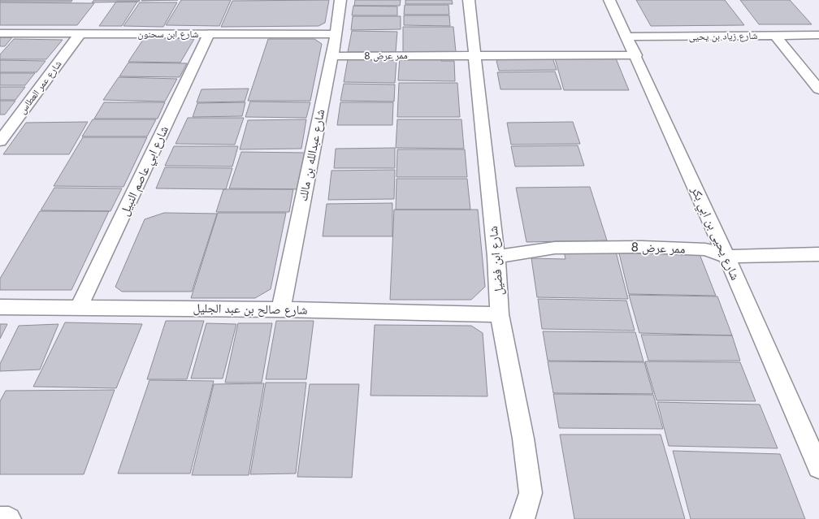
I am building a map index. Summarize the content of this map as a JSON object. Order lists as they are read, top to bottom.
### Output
{
  "streets": {
    "street": [
      "شارع ابن سحنون",
      "شارع زياد بن يحيى",
      "ممر عرض 8",
      "شارع عمر العطاس",
      "شارع عبدالله بن مالك",
      "شارع ابي عاصم النبيل",
      "شارع يحيى بن ابي بكر",
      "شارع ابن فضيل",
      "شارع صالح بن عبد الجليل"
    ]
  },
  "crossings": [
    ["شارع ابن سحنون", "شارع عمر العطاس"],
    ["شارع ابن سحنون", "شارع عبدالله بن مالك"],
    ["شارع ابن سحنون", "شارع ابي عاصم النبيل"],
    ["شارع زياد بن يحيى", "شارع يحيى بن ابي بكر"],
    ["ممر عرض 8", "شارع عبدالله بن مالك"],
    ["ممر عرض 8", "شارع يحيى بن ابي بكر"],
    ["ممر عرض 8", "شارع ابن فضيل"],
    ["شارع عبدالله بن مالك", "شارع صالح بن عبد الجليل"],
    ["شارع ابي عاصم النبيل", "شارع صالح بن عبد الجليل"],
    ["شارع ابن فضيل", "شارع صالح بن عبد الجليل"]
  ]
}
